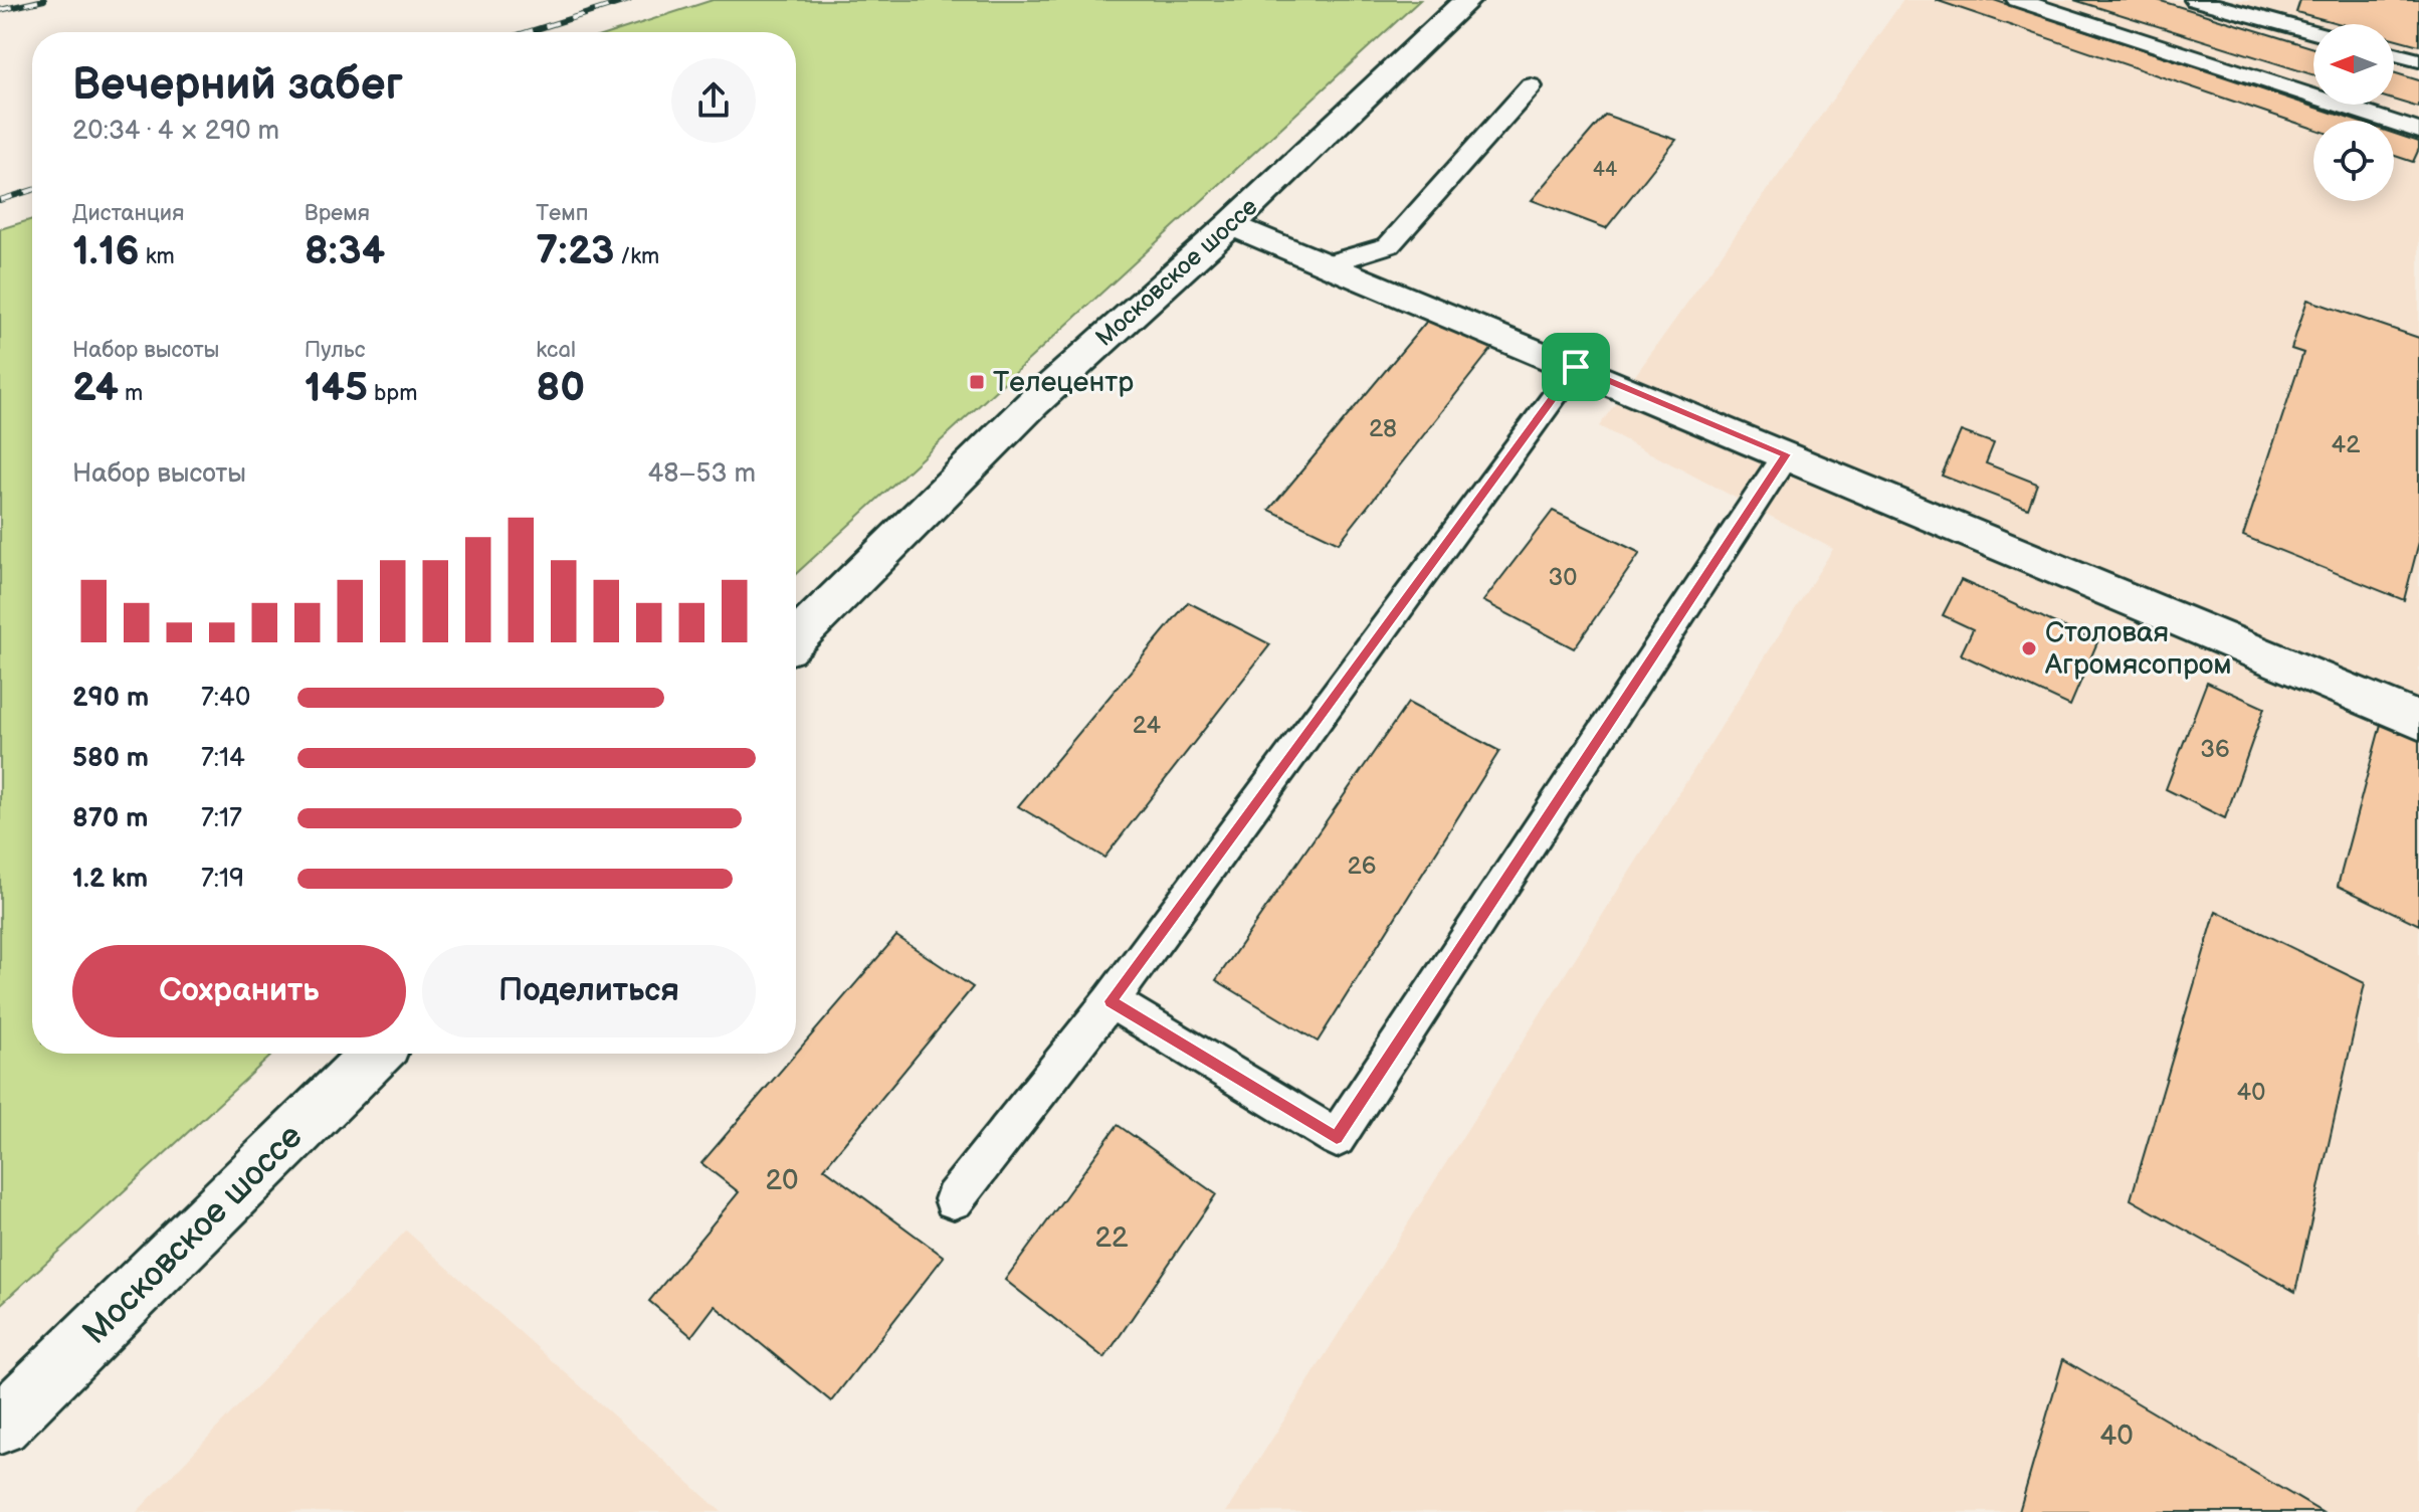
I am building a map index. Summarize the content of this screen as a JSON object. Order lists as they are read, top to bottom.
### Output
{
  "streets": {
    "main road": ["Московское шоссе"]
  },
  "places": {
    "transit": ["Телецентр"],
    "other": ["Столовая Агромясопром"]
  },
  "house_numbers": [
    "44",
    "28",
    "42",
    "30",
    "24",
    "36",
    "26",
    "40",
    "20",
    "22",
    "40"
  ],
  "north": "left",
  "page": {
    "heading": ["Вечерний забег", "20:34 · 4 × 290 m"],
    "stats": [
      ["Дистанция", "1.16 km"],
      ["Время", "8:34"],
      ["Темп", "7:23 /km"],
      ["Набор высоты", "24 m"],
      ["Пульс", "145 bpm"],
      ["kcal", "80"]
    ],
    "chart": ["Набор высоты", "48–53 m"],
    "list": [
      {
        "name": "290 m",
        "note": "7:40"
      },
      {
        "name": "580 m",
        "note": "7:14"
      },
      {
        "name": "870 m",
        "note": "7:17"
      },
      {
        "name": "1.2 km",
        "note": "7:19"
      }
    ],
    "buttons": ["Сохранить", "Поделиться"]
  }
}
